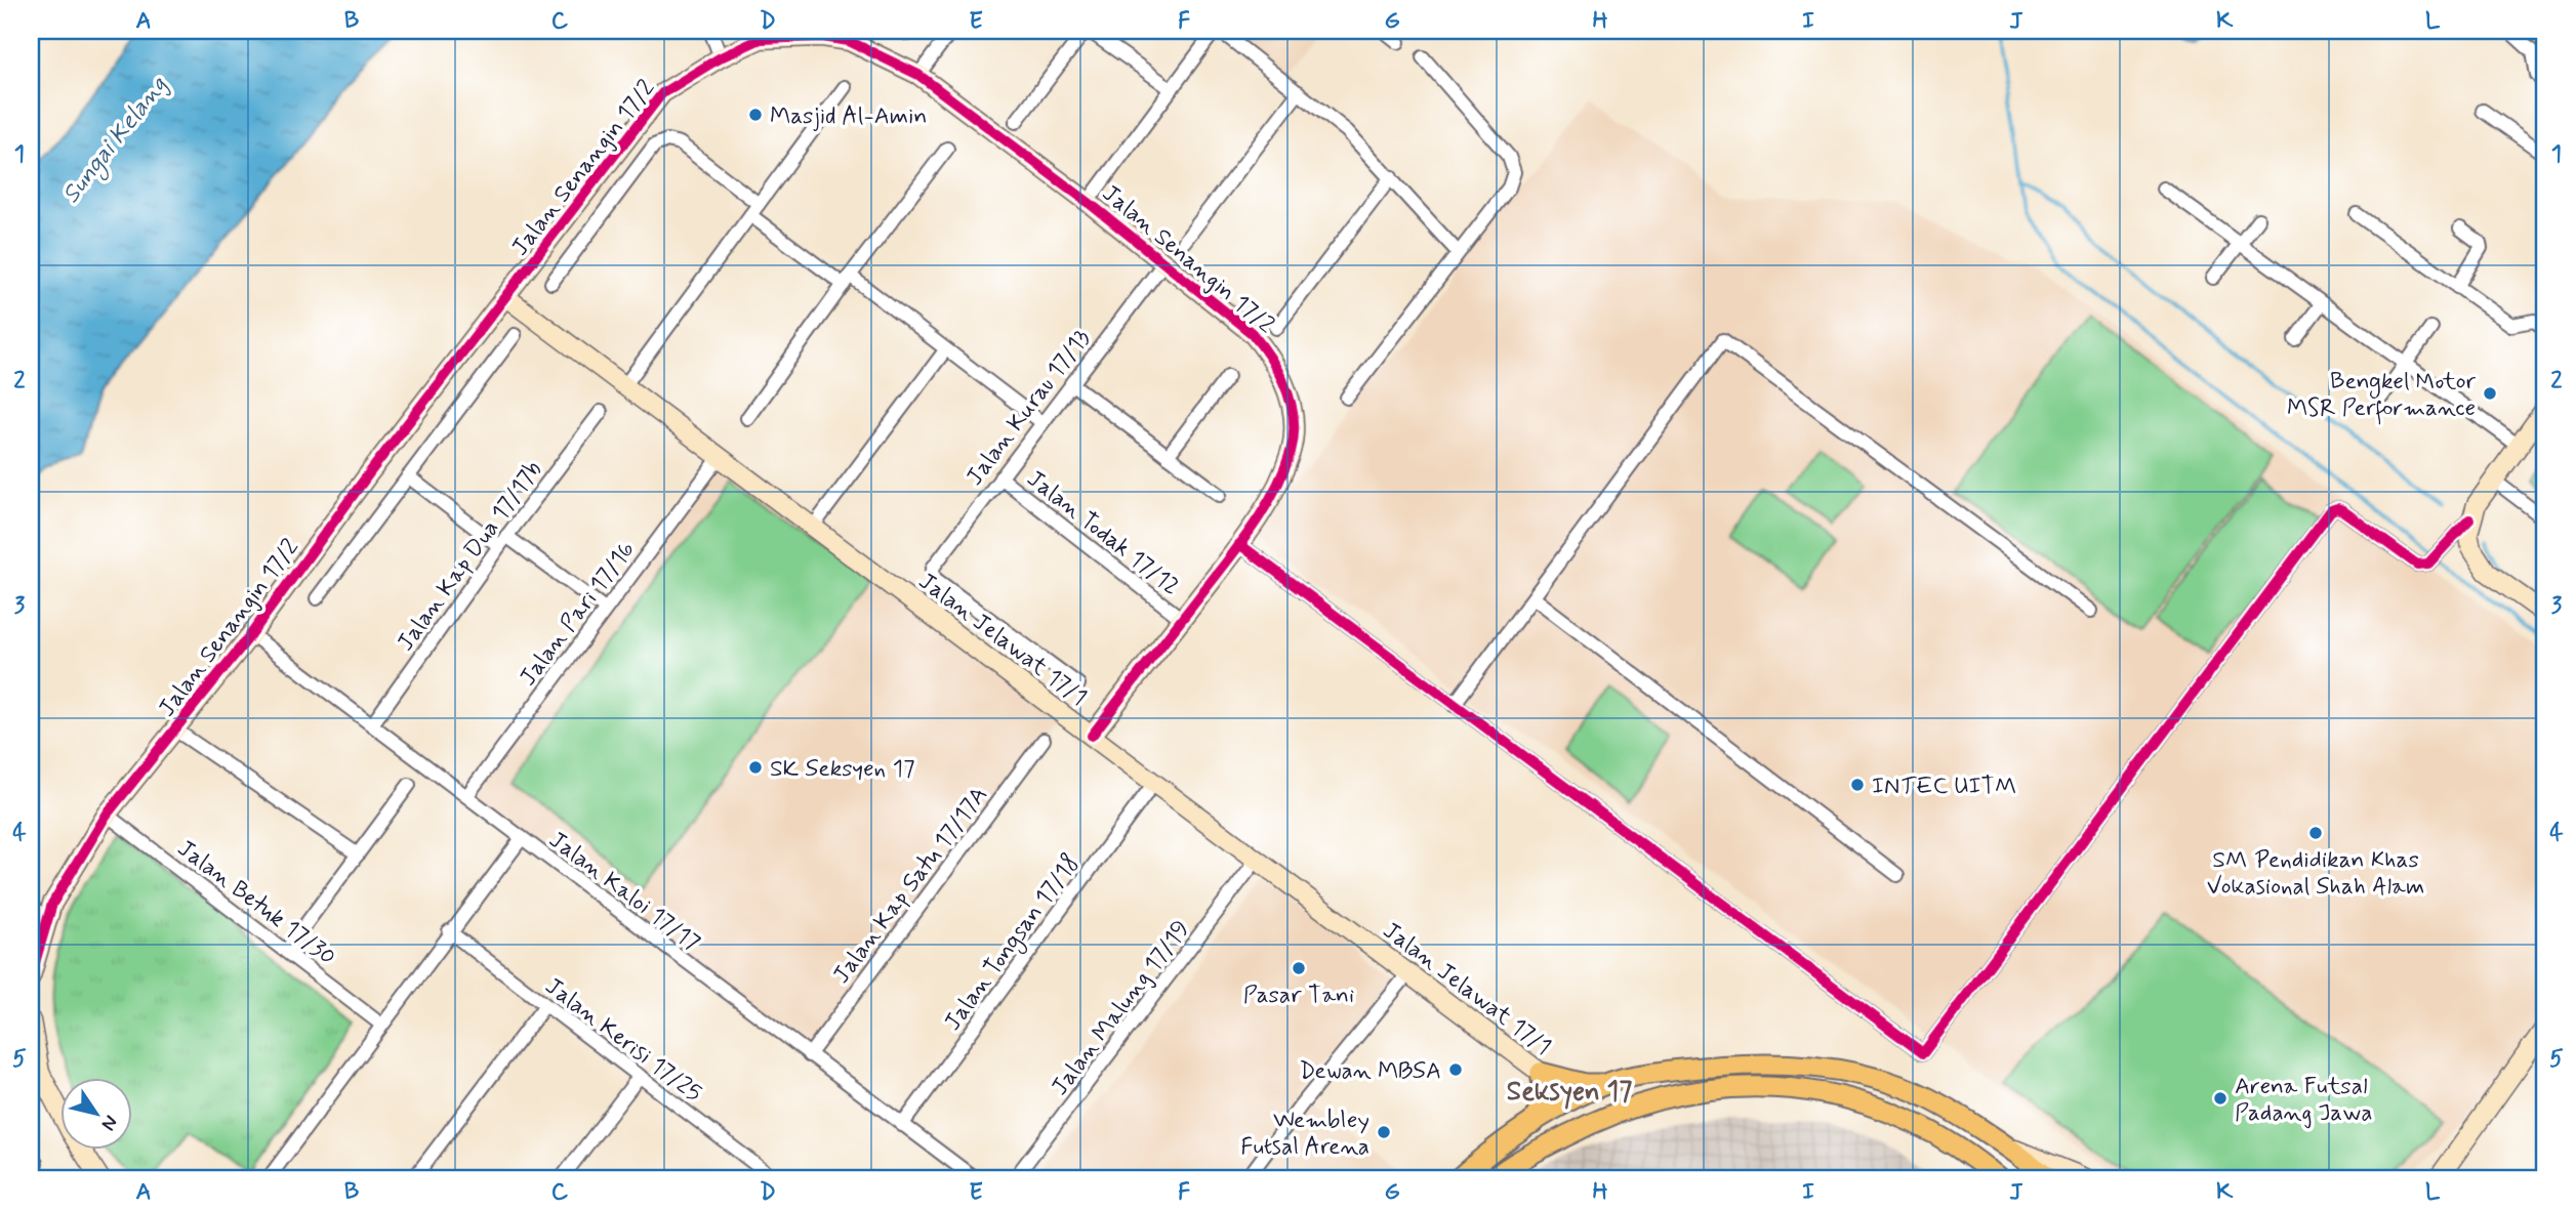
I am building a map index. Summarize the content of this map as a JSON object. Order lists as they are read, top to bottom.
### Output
{
  "streets": {
    "street": [
      "Jalan Senangin 17/2",
      "Jalan Kurau 17/13",
      "Jalan Todak 17/12",
      "Jalan Kap Dua 17/17b",
      "Jalan Pari 17/16",
      "Jalan Jelawat 17/1",
      "Jalan Kap Satu 17/17A",
      "Jalan Kaloi 17/17",
      "Jalan Betuk 17/30",
      "Jalan Tongsan 17/18",
      "Jalan Malung 17/19",
      "Jalan Kerisi 17/25"
    ]
  },
  "crossings": [
    ["Jalan Senangin 17/2", "Jalan Kurau 17/13"],
    ["Jalan Senangin 17/2", "Jalan Todak 17/12"],
    ["Jalan Senangin 17/2", "Jalan Jelawat 17/1"],
    ["Jalan Senangin 17/2", "Jalan Kaloi 17/17"],
    ["Jalan Senangin 17/2", "Jalan Betuk 17/30"],
    ["Jalan Kurau 17/13", "Jalan Todak 17/12"],
    ["Jalan Kap Dua 17/17b", "Jalan Kaloi 17/17"],
    ["Jalan Pari 17/16", "Jalan Jelawat 17/1"],
    ["Jalan Pari 17/16", "Jalan Kaloi 17/17"],
    ["Jalan Jelawat 17/1", "Jalan Tongsan 17/18"],
    ["Jalan Jelawat 17/1", "Jalan Malung 17/19"],
    ["Jalan Kap Satu 17/17A", "Jalan Kaloi 17/17"],
    ["Jalan Kaloi 17/17", "Jalan Tongsan 17/18"]
  ],
  "districts": ["Seksyen 17"],
  "water": ["Sungai Kelang"],
  "places": [
    "Masjid Al-Amin",
    "Bengkel Motor MSR Performance",
    "SK Seksyen 17",
    "INTEC UITM",
    "SM Pendidikan Khas Vokasional Shah Alam",
    "Pasar Tani",
    "Dewan MBSA",
    "Arena Futsal Padang Jawa",
    "Wembley Futsal Arena"
  ],
  "north": "bottom right",
  "grid": {
    "columns": [
      "A",
      "B",
      "C",
      "D",
      "E",
      "F",
      "G",
      "H",
      "I",
      "J",
      "K",
      "L"
    ],
    "rows": [
      "1",
      "2",
      "3",
      "4",
      "5"
    ]
  }
}
